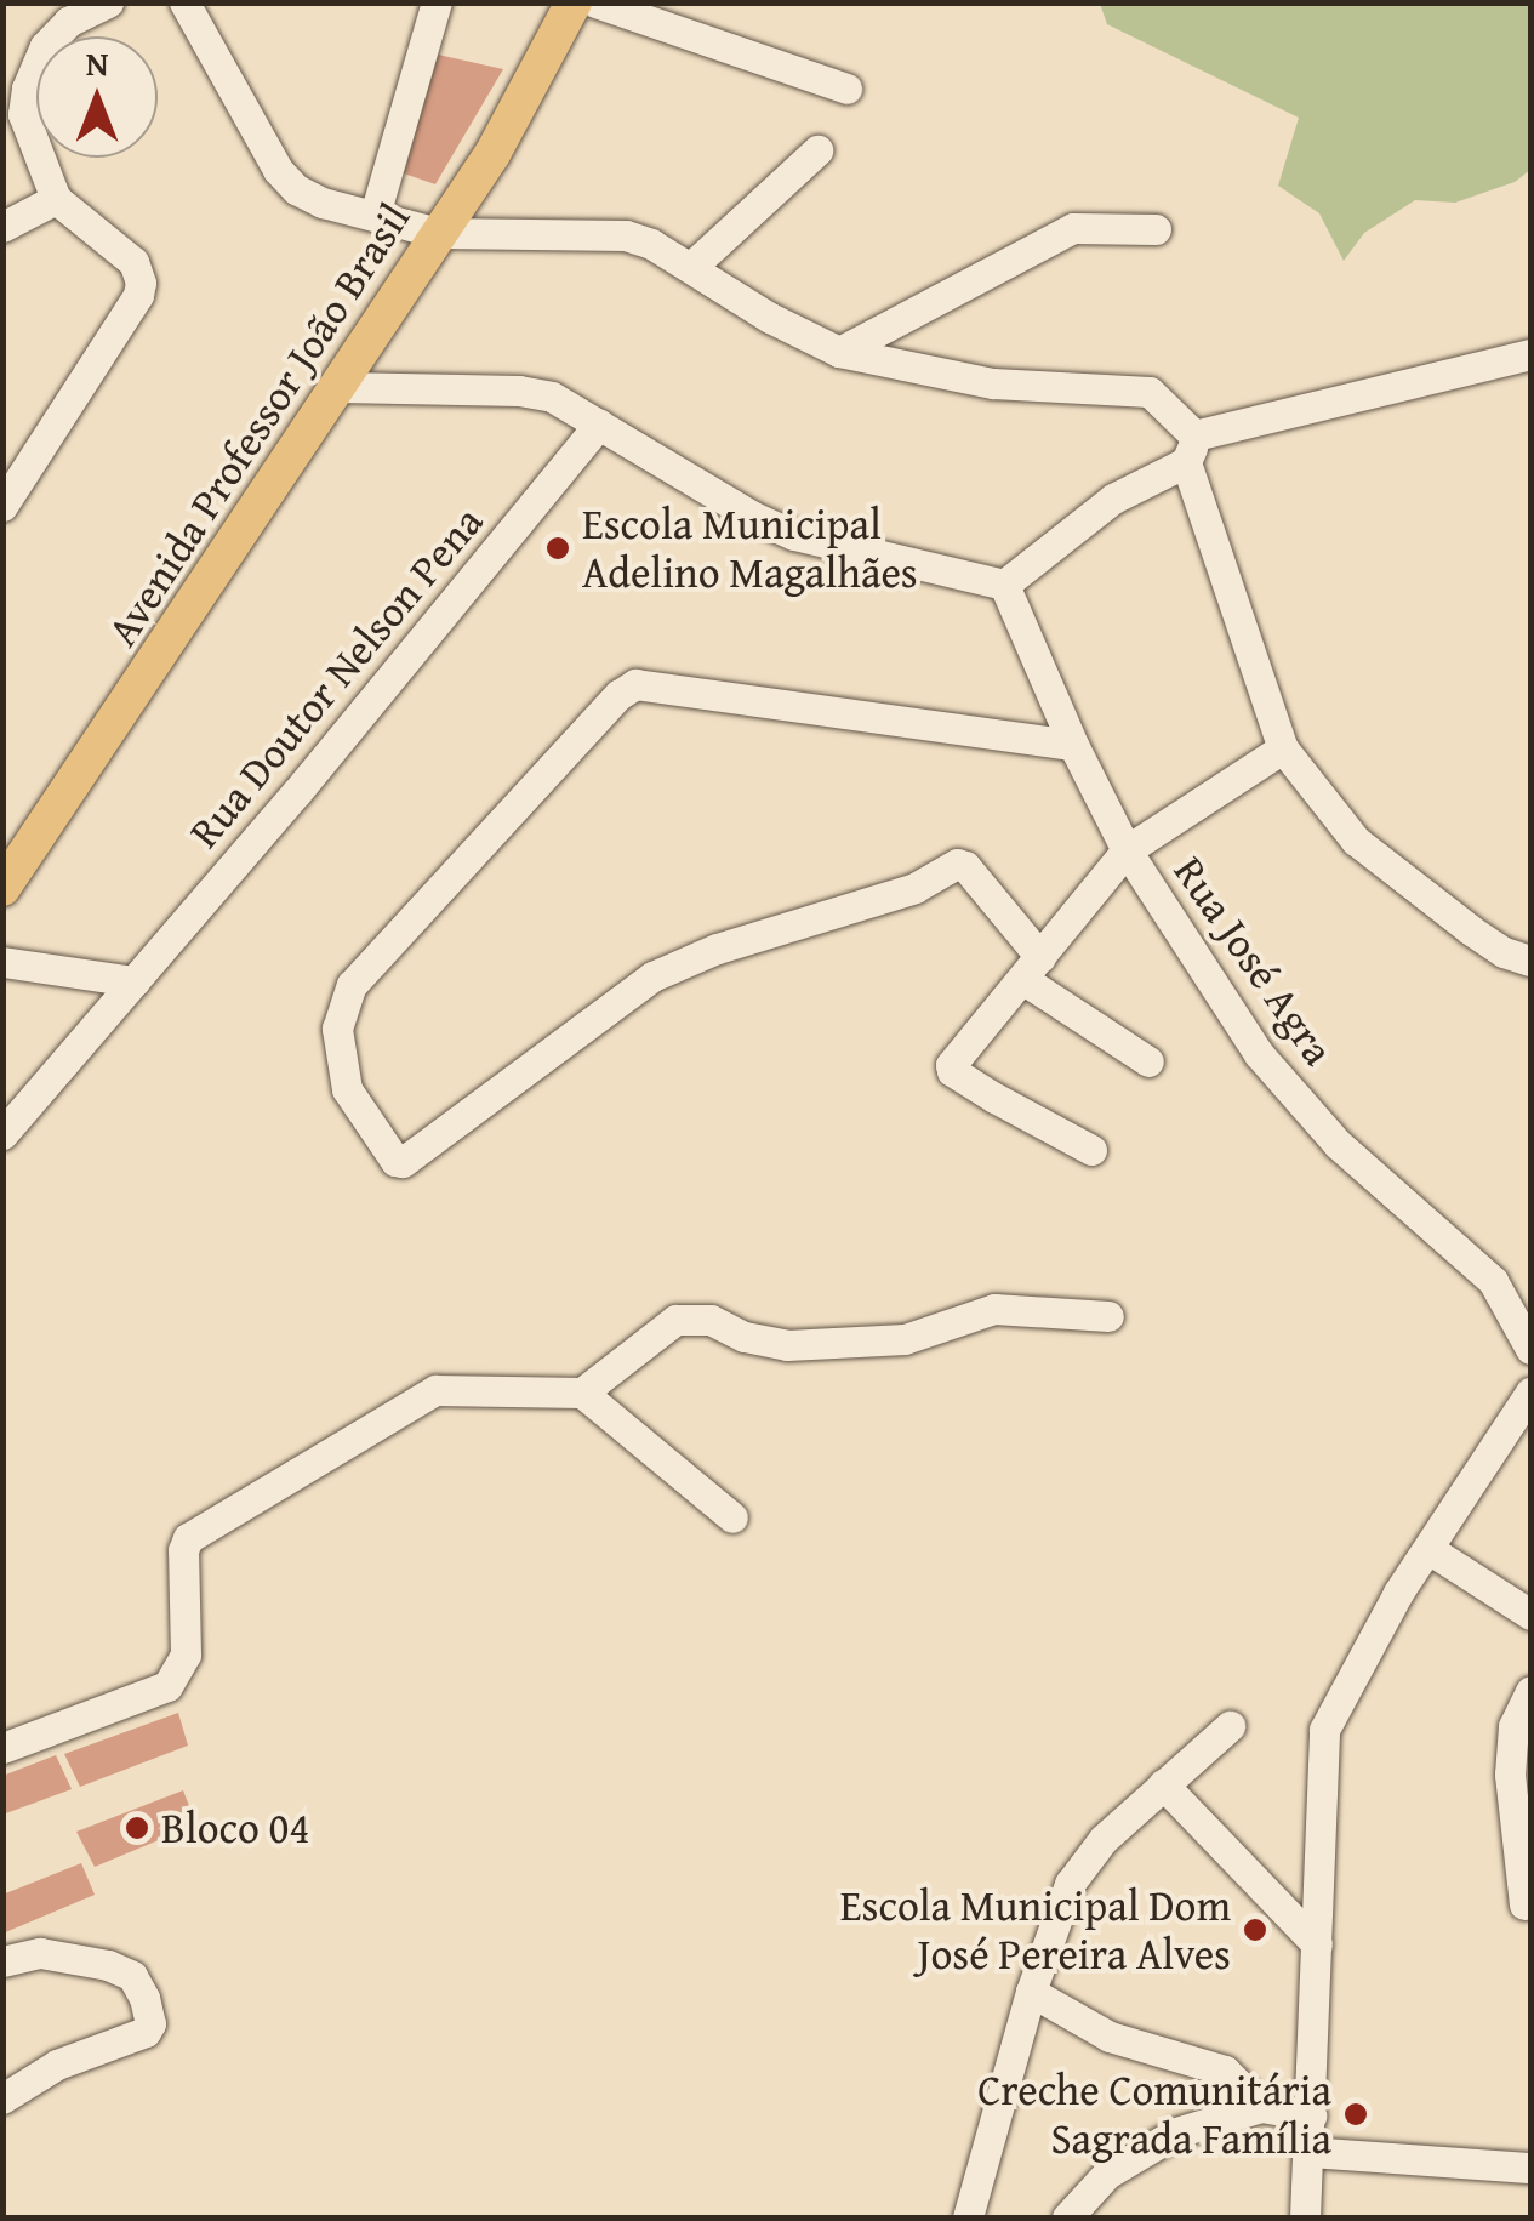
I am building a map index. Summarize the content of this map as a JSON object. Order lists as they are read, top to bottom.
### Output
{
  "streets": {
    "main road": ["Avenida Professor João Brasil"],
    "street": ["Rua Doutor Nelson Pena", "Rua José Agra"]
  },
  "places": [
    "Escola Municipal Adelino Magalhães",
    "Bloco 04",
    "Escola Municipal Dom José Pereira Alves",
    "Creche Comunitária Sagrada Família"
  ],
  "north": "top"
}
